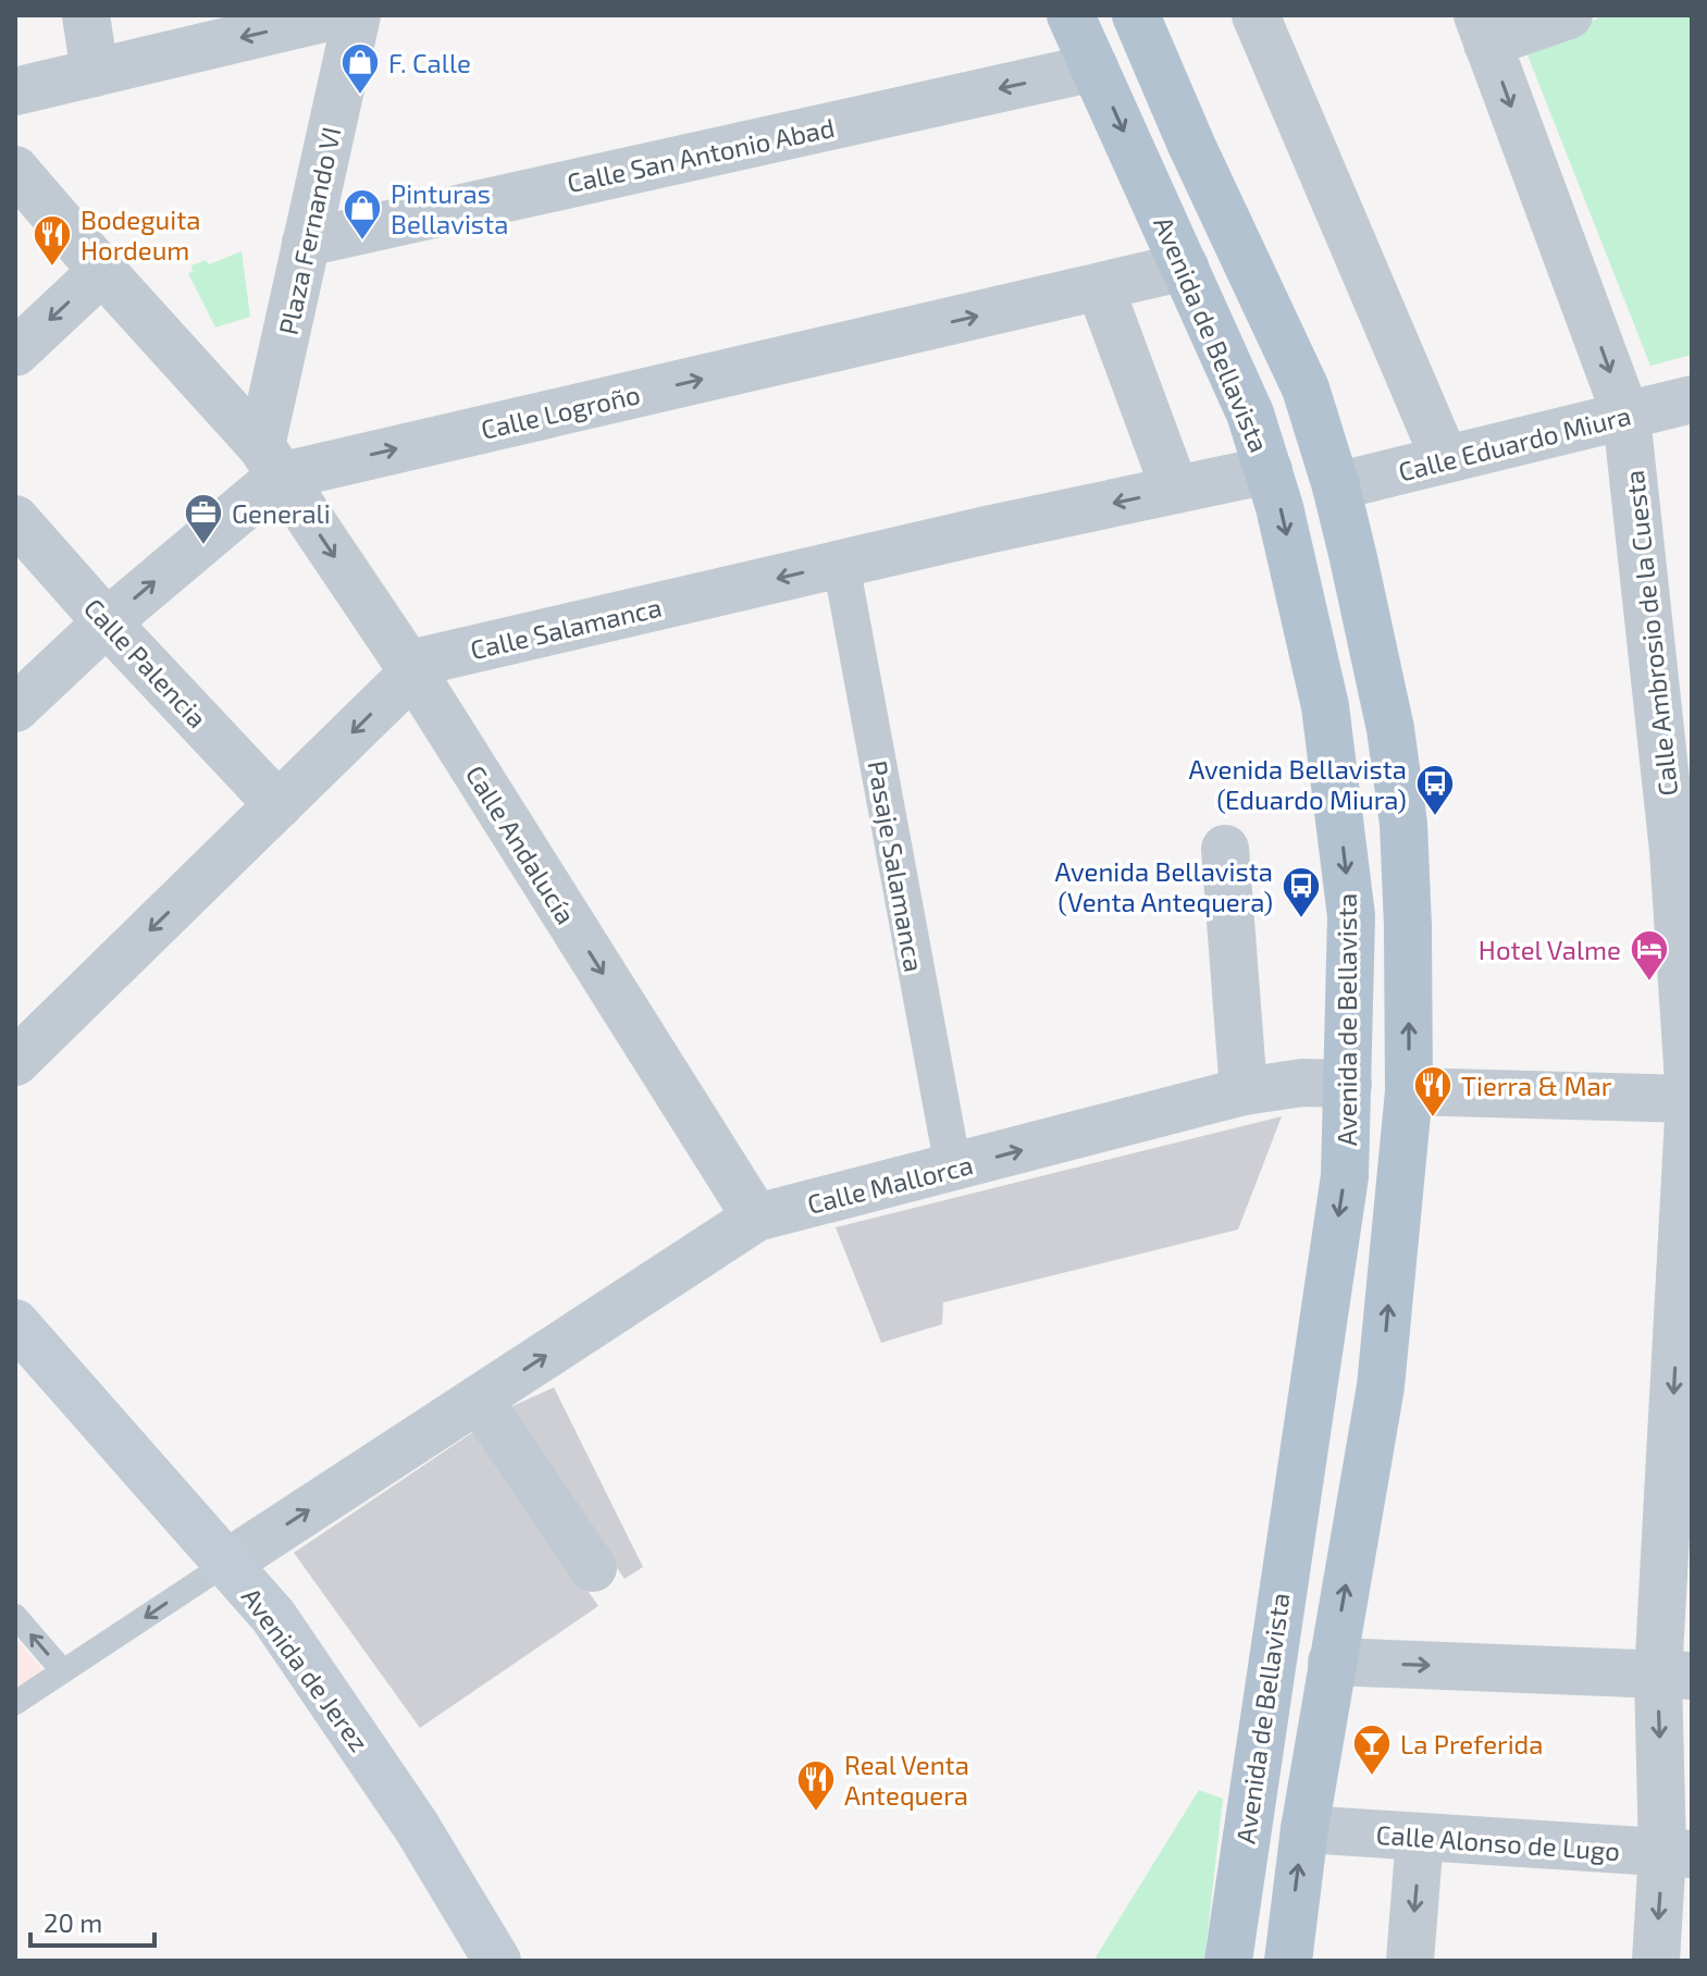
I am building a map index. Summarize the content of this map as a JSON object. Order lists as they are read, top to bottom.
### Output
{
  "streets": {
    "main road": ["Avenida de Bellavista", "Avenida de Jerez"],
    "street": [
      "Calle San Antonio Abad",
      "Plaza Fernando VI",
      "Calle Logroño",
      "Calle Eduardo Miura",
      "Calle Salamanca",
      "Calle Ambrosio de la Cuesta",
      "Calle Palencia",
      "Calle Andalucía",
      "Pasaje Salamanca",
      "Calle Mallorca",
      "Calle Alonso de Lugo"
    ]
  },
  "crossings": [
    ["Calle San Antonio Abad", "Plaza Fernando VI"],
    ["Calle San Antonio Abad", "Avenida de Bellavista"],
    ["Plaza Fernando VI", "Calle Logroño"],
    ["Plaza Fernando VI", "Calle Andalucía"],
    ["Avenida de Bellavista", "Calle Logroño"],
    ["Avenida de Bellavista", "Calle Salamanca"],
    ["Avenida de Bellavista", "Calle Mallorca"],
    ["Calle Logroño", "Calle Palencia"],
    ["Calle Logroño", "Calle Andalucía"],
    ["Calle Eduardo Miura", "Calle Ambrosio de la Cuesta"],
    ["Calle Salamanca", "Calle Palencia"],
    ["Calle Salamanca", "Calle Andalucía"],
    ["Calle Salamanca", "Pasaje Salamanca"],
    ["Calle Ambrosio de la Cuesta", "Calle Alonso de Lugo"],
    ["Calle Andalucía", "Calle Mallorca"],
    ["Pasaje Salamanca", "Calle Mallorca"],
    ["Calle Mallorca", "Avenida de Jerez"]
  ],
  "one_way": [
    "Calle San Antonio Abad",
    "Calle Logroño",
    "Calle Salamanca",
    "Calle Andalucía",
    "Calle Mallorca"
  ],
  "places": {
    "shop": ["F. Calle", "Pinturas Bellavista"],
    "restaurant": ["Bodeguita Hordeum", "Tierra & Mar", "Real Venta Antequera"],
    "office": ["Generali"],
    "bus stop": ["Avenida Bellavista (Eduardo Miura)", "Avenida Bellavista (Venta Antequera)"],
    "hotel": ["Hotel Valme"],
    "bar": ["La Preferida"]
  },
  "scale_bar": "20 m"
}
